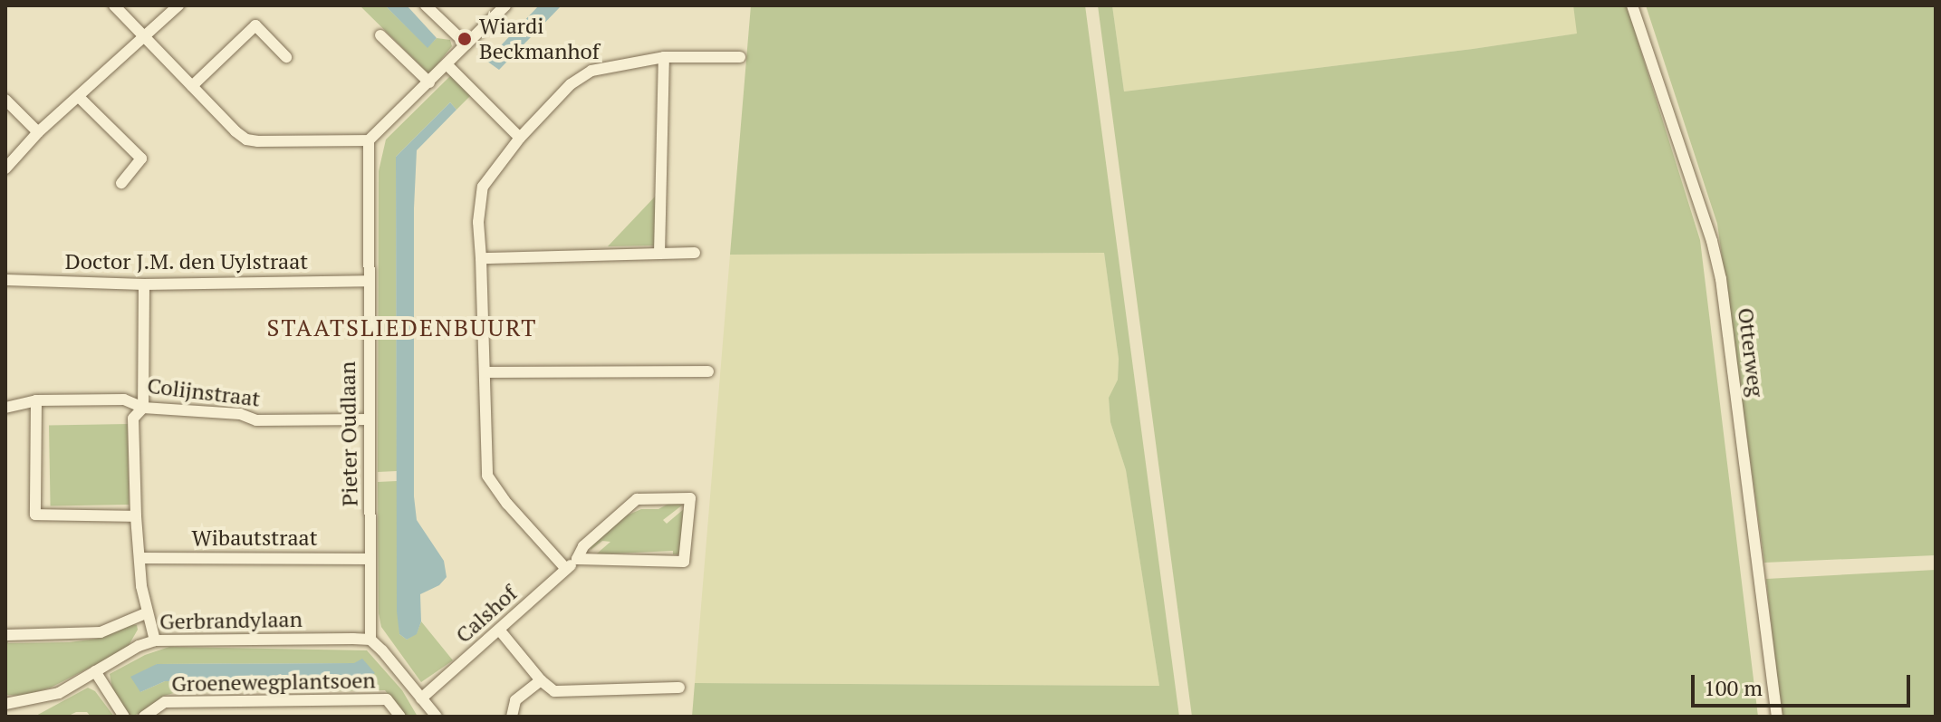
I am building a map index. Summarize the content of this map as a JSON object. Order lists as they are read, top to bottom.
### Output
{
  "streets": {
    "street": [
      "Doctor J.M. den Uylstraat",
      "Otterweg",
      "Colijnstraat",
      "Pieter Oudlaan",
      "Wibautstraat",
      "Calshof",
      "Gerbrandylaan",
      "Groenewegplantsoen"
    ]
  },
  "crossings": [
    ["Doctor J.M. den Uylstraat", "Pieter Oudlaan"],
    ["Colijnstraat", "Pieter Oudlaan"],
    ["Pieter Oudlaan", "Wibautstraat"],
    ["Pieter Oudlaan", "Gerbrandylaan"]
  ],
  "districts": ["STAATSLIEDENBUURT"],
  "places": ["Wiardi Beckmanhof"],
  "scale_bar": "100 m"
}
